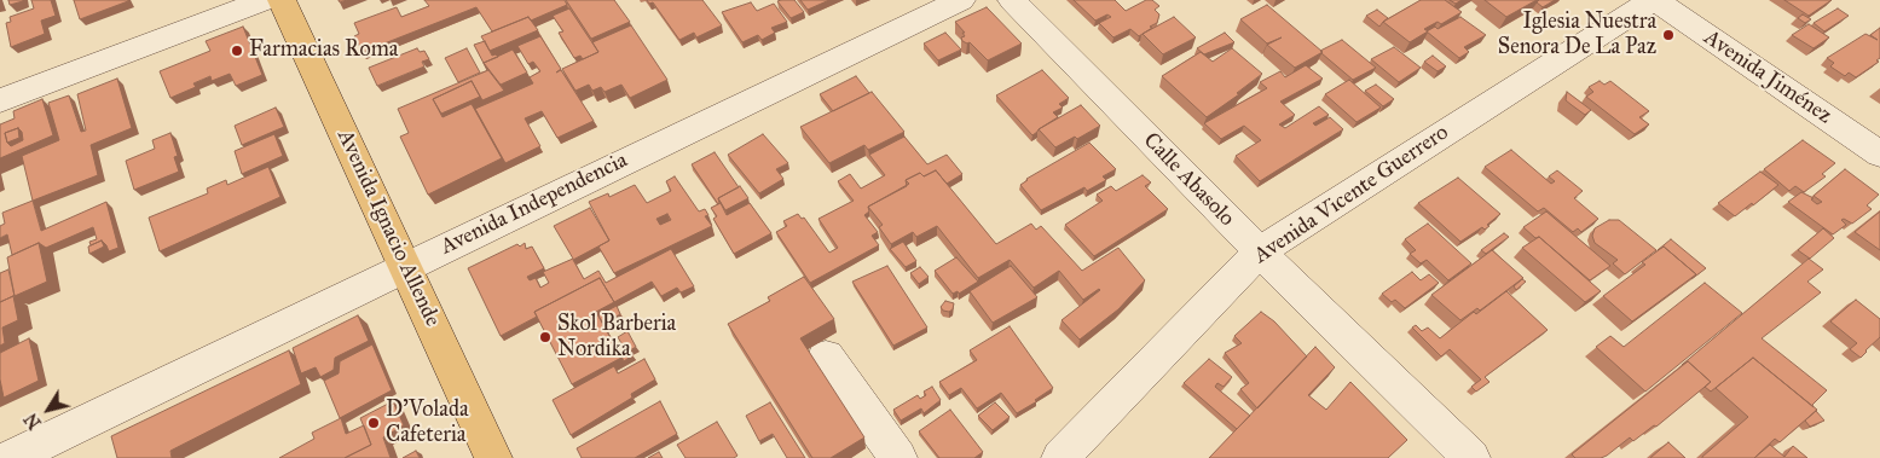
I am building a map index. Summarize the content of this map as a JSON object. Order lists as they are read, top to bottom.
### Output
{
  "streets": {
    "main road": ["Avenida Ignacio Allende"],
    "street": [
      "Avenida Jiménez",
      "Calle Abasolo",
      "Avenida Vicente Guerrero",
      "Avenida Independencia"
    ]
  },
  "crossings": [
    ["Avenida Jiménez", "Avenida Vicente Guerrero"],
    ["Calle Abasolo", "Avenida Vicente Guerrero"],
    ["Avenida Independencia", "Avenida Ignacio Allende"]
  ],
  "places": [
    "Iglesia Nuestra Senora De La Paz",
    "Farmacias Roma",
    "Skol Barberia Nordika",
    "D'Volada Cafeteria"
  ],
  "north": "bottom left"
}
